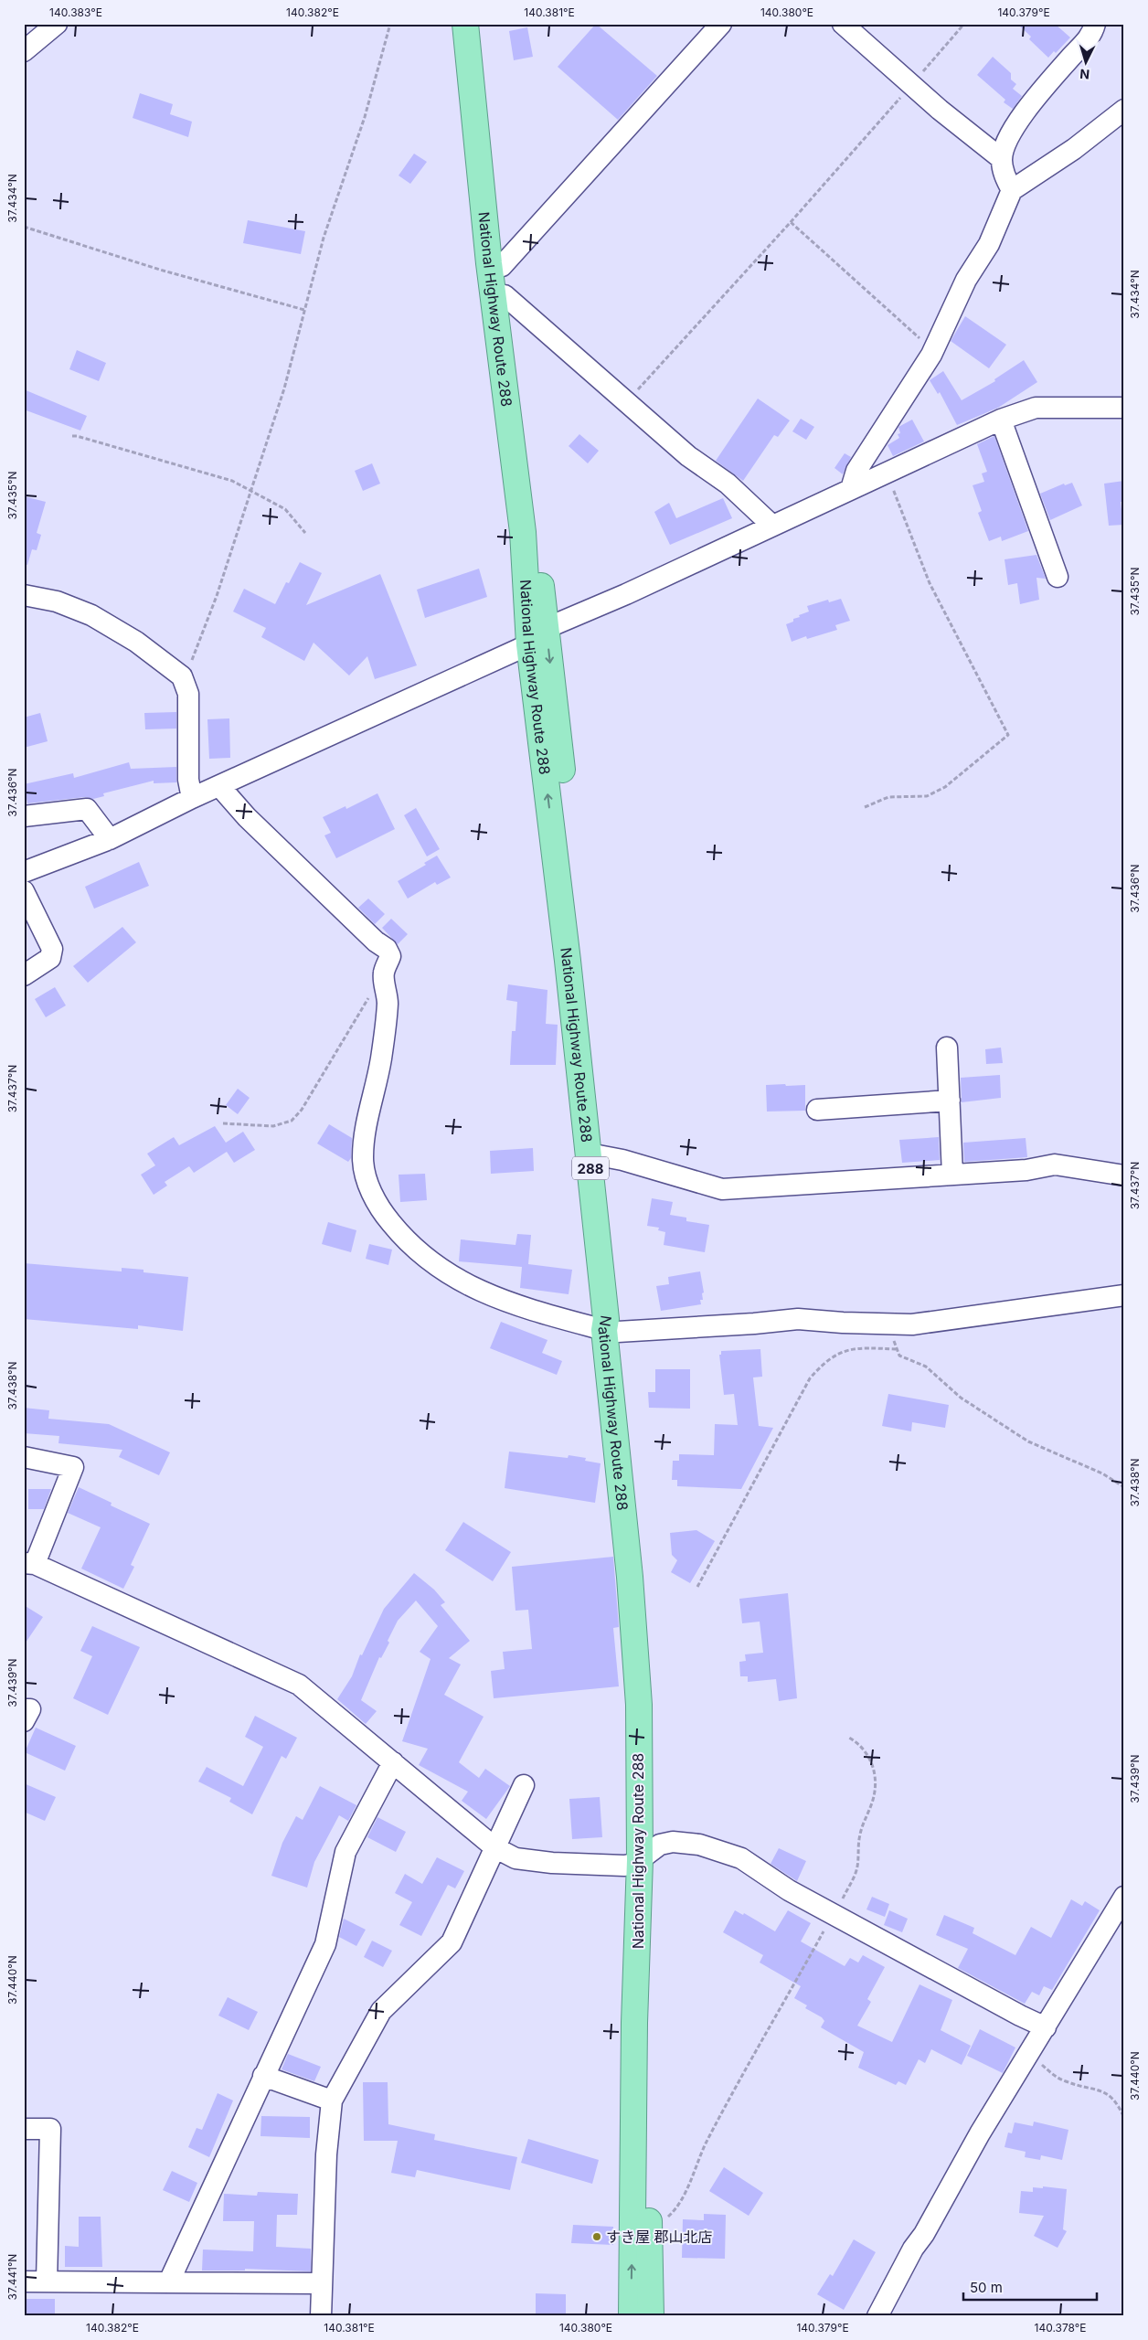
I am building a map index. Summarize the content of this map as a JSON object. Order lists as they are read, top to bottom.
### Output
{
  "streets": {
    "highway": ["National Highway Route 288", "288"]
  },
  "places": ["すき屋 郡山北店"],
  "scale_bar": "50 m",
  "north": "bottom",
  "coordinates": [
    "140.383°E",
    "140.382°E",
    "140.381°E",
    "140.380°E",
    "140.379°E",
    "37.434°N",
    "37.435°N",
    "37.436°N",
    "37.437°N",
    "37.438°N",
    "37.439°N",
    "37.440°N",
    "37.441°N",
    "140.378°E"
  ]
}
